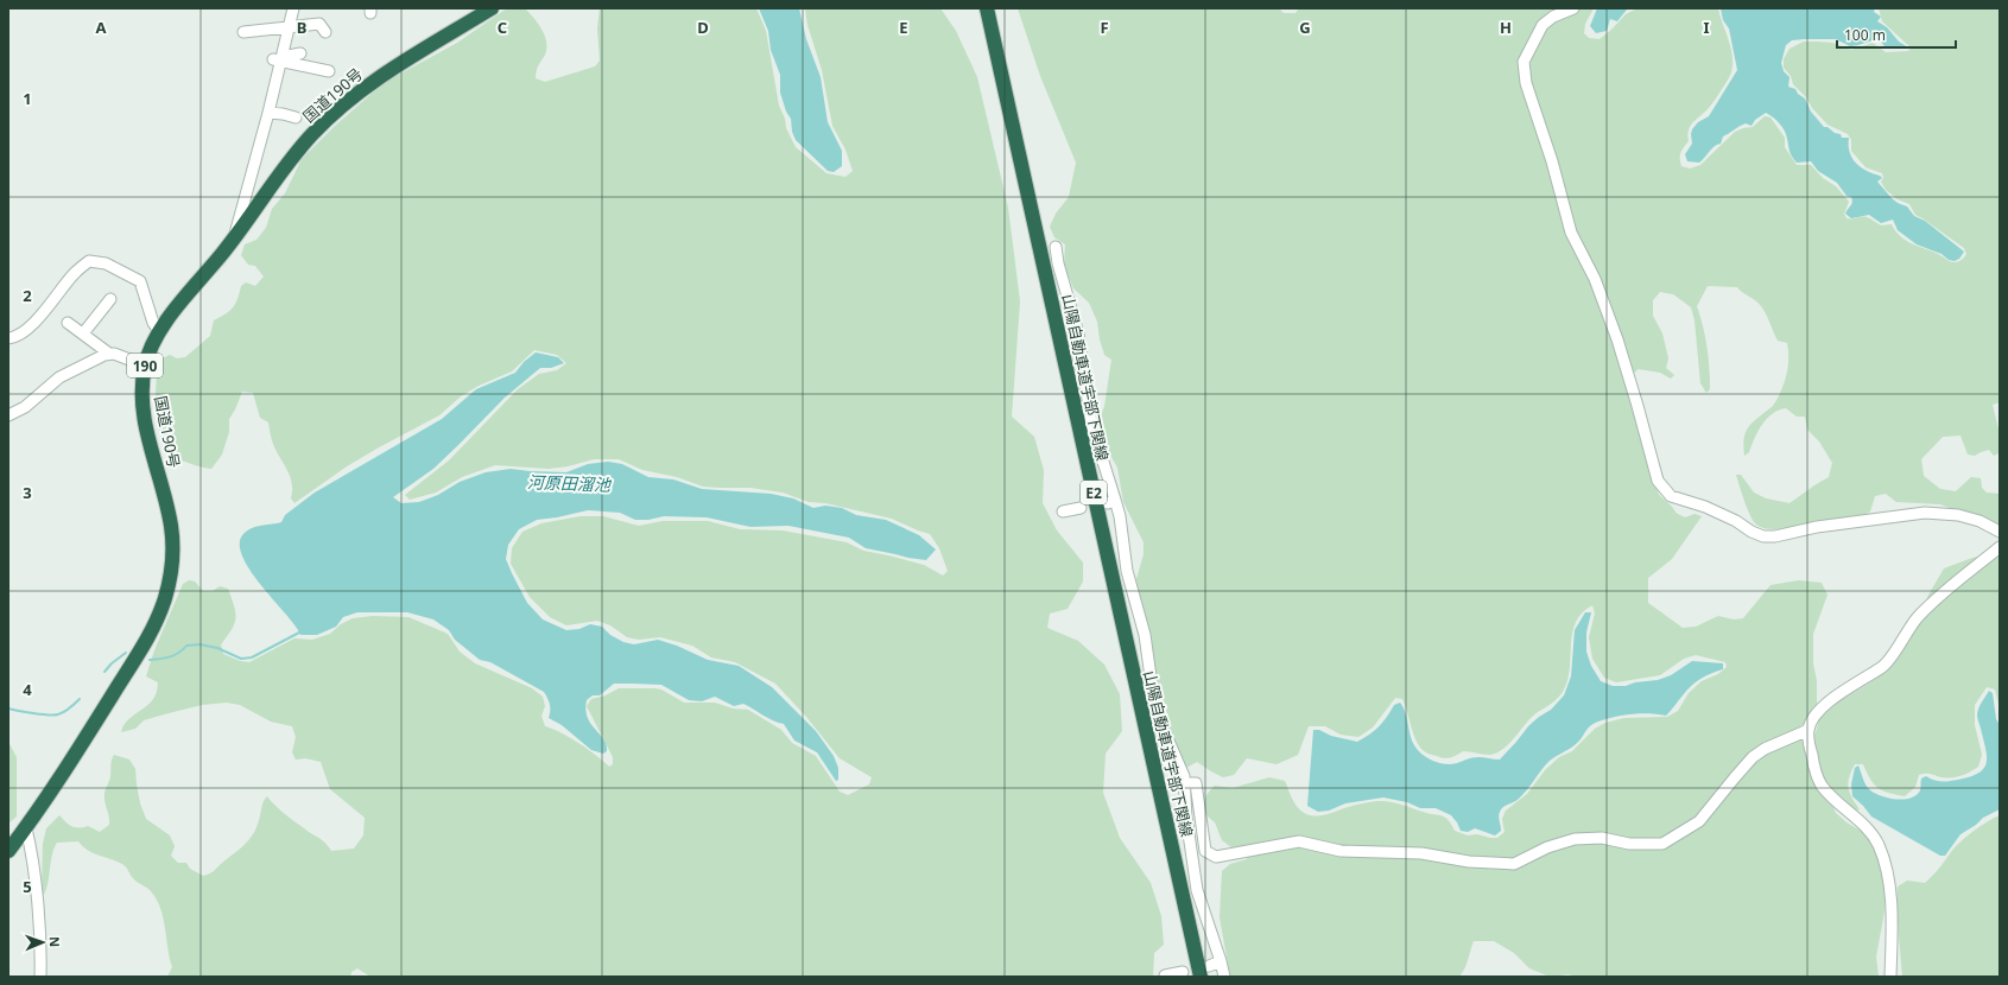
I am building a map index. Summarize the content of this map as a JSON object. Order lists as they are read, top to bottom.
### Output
{
  "streets": {
    "highway": [
      "国道190号",
      "190",
      "山陽自動車道宇部下関線",
      "E2"
    ]
  },
  "water": ["河原田溜池"],
  "scale_bar": "100 m",
  "north": "right",
  "grid": {
    "columns": [
      "A",
      "B",
      "C",
      "D",
      "E",
      "F",
      "G",
      "H",
      "I"
    ],
    "rows": [
      "1",
      "2",
      "3",
      "4",
      "5"
    ]
  }
}
